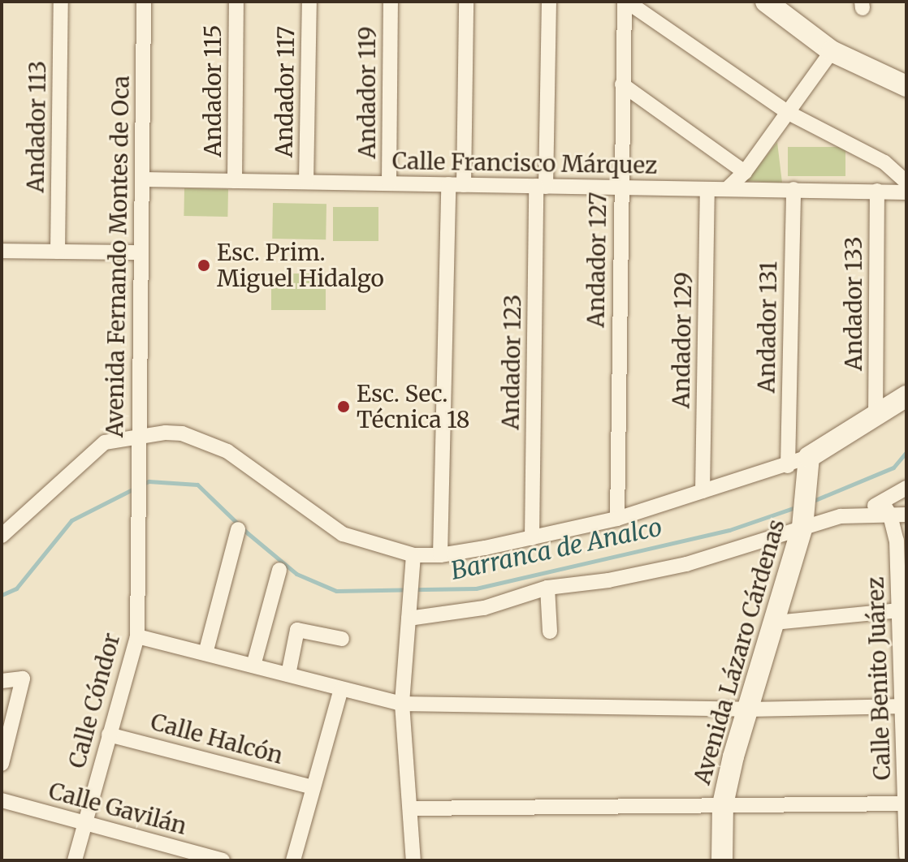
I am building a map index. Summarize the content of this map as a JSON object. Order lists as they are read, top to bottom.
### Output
{
  "streets": {
    "street": [
      "Andador 115",
      "Andador 117",
      "Andador 119",
      "Andador 113",
      "Calle Francisco Márquez",
      "Avenida Fernando Montes de Oca",
      "Andador 127",
      "Andador 133",
      "Andador 131",
      "Andador 129",
      "Andador 123",
      "Avenida Lázaro Cárdenas",
      "Calle Benito Juárez",
      "Calle Cóndor",
      "Calle Halcón",
      "Calle Gavilán"
    ]
  },
  "crossings": [
    ["Andador 115", "Calle Francisco Márquez"],
    ["Andador 117", "Calle Francisco Márquez"],
    ["Andador 119", "Calle Francisco Márquez"],
    ["Calle Francisco Márquez", "Avenida Fernando Montes de Oca"],
    ["Calle Francisco Márquez", "Andador 127"],
    ["Calle Francisco Márquez", "Andador 133"],
    ["Calle Francisco Márquez", "Andador 131"],
    ["Calle Francisco Márquez", "Andador 129"],
    ["Calle Francisco Márquez", "Andador 123"],
    ["Avenida Fernando Montes de Oca", "Calle Cóndor"],
    ["Andador 131", "Avenida Lázaro Cárdenas"],
    ["Calle Cóndor", "Calle Halcón"],
    ["Calle Cóndor", "Calle Gavilán"]
  ],
  "water": ["Barranca de Analco"],
  "places": ["Esc. Prim. Miguel Hidalgo", "Esc. Sec. Técnica 18"]
}
